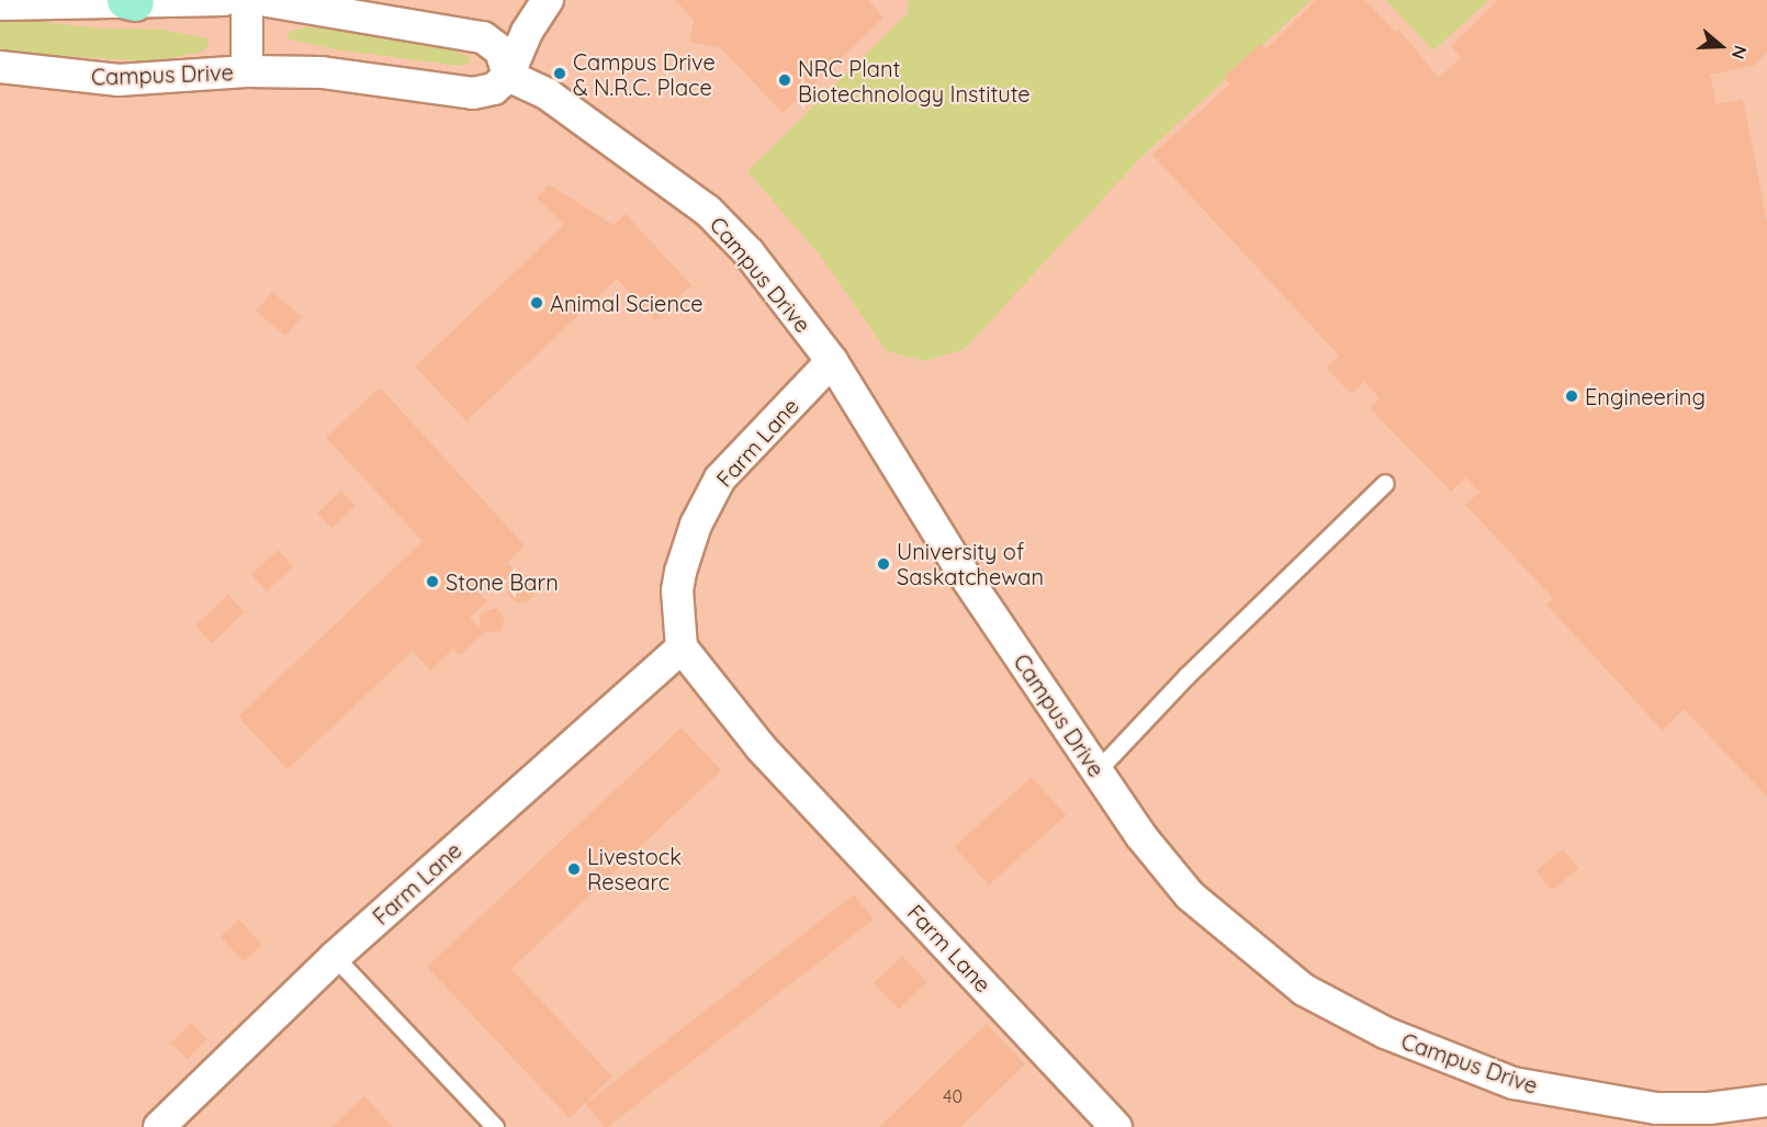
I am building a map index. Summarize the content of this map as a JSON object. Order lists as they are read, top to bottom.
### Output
{
  "streets": {
    "street": ["Campus Drive", "Farm Lane"]
  },
  "crossings": [
    ["Campus Drive", "Farm Lane"]
  ],
  "places": [
    "Campus Drive & N.R.C. Place",
    "NRC Plant Biotechnology Institute",
    "Animal Science",
    "Engineering",
    "University of Saskatchewan",
    "Stone Barn",
    "Livestock Researc"
  ],
  "house_numbers": ["40"],
  "north": "right"
}
